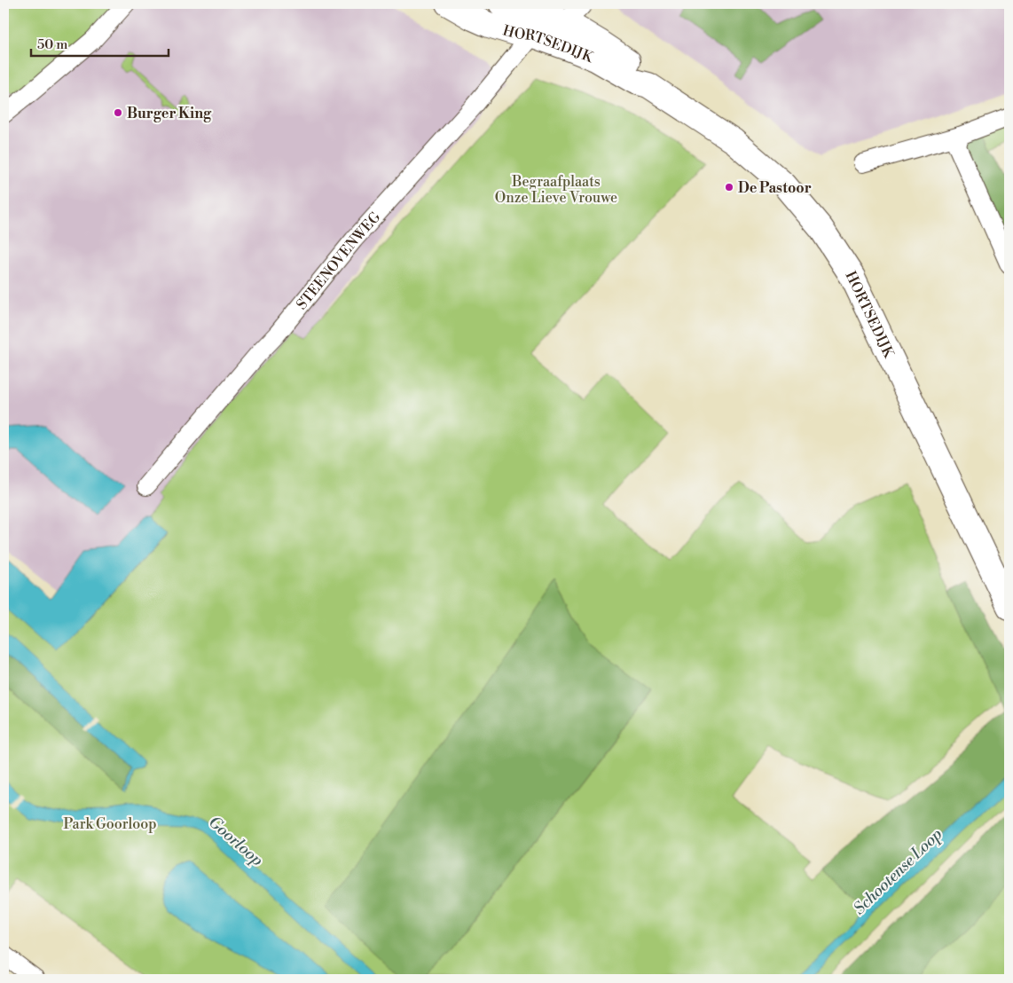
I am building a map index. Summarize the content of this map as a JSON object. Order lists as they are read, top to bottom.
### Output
{
  "streets": {
    "street": ["HORTSEDIJK", "STEENOVENWEG"]
  },
  "crossings": [
    ["HORTSEDIJK", "STEENOVENWEG"]
  ],
  "water": ["Goorloop", "Schootense Loop"],
  "parks": ["Begraafplaats Onze Lieve Vrouwe", "Park Goorloop"],
  "places": ["Burger King", "De Pastoor"],
  "scale_bar": "50 m"
}
